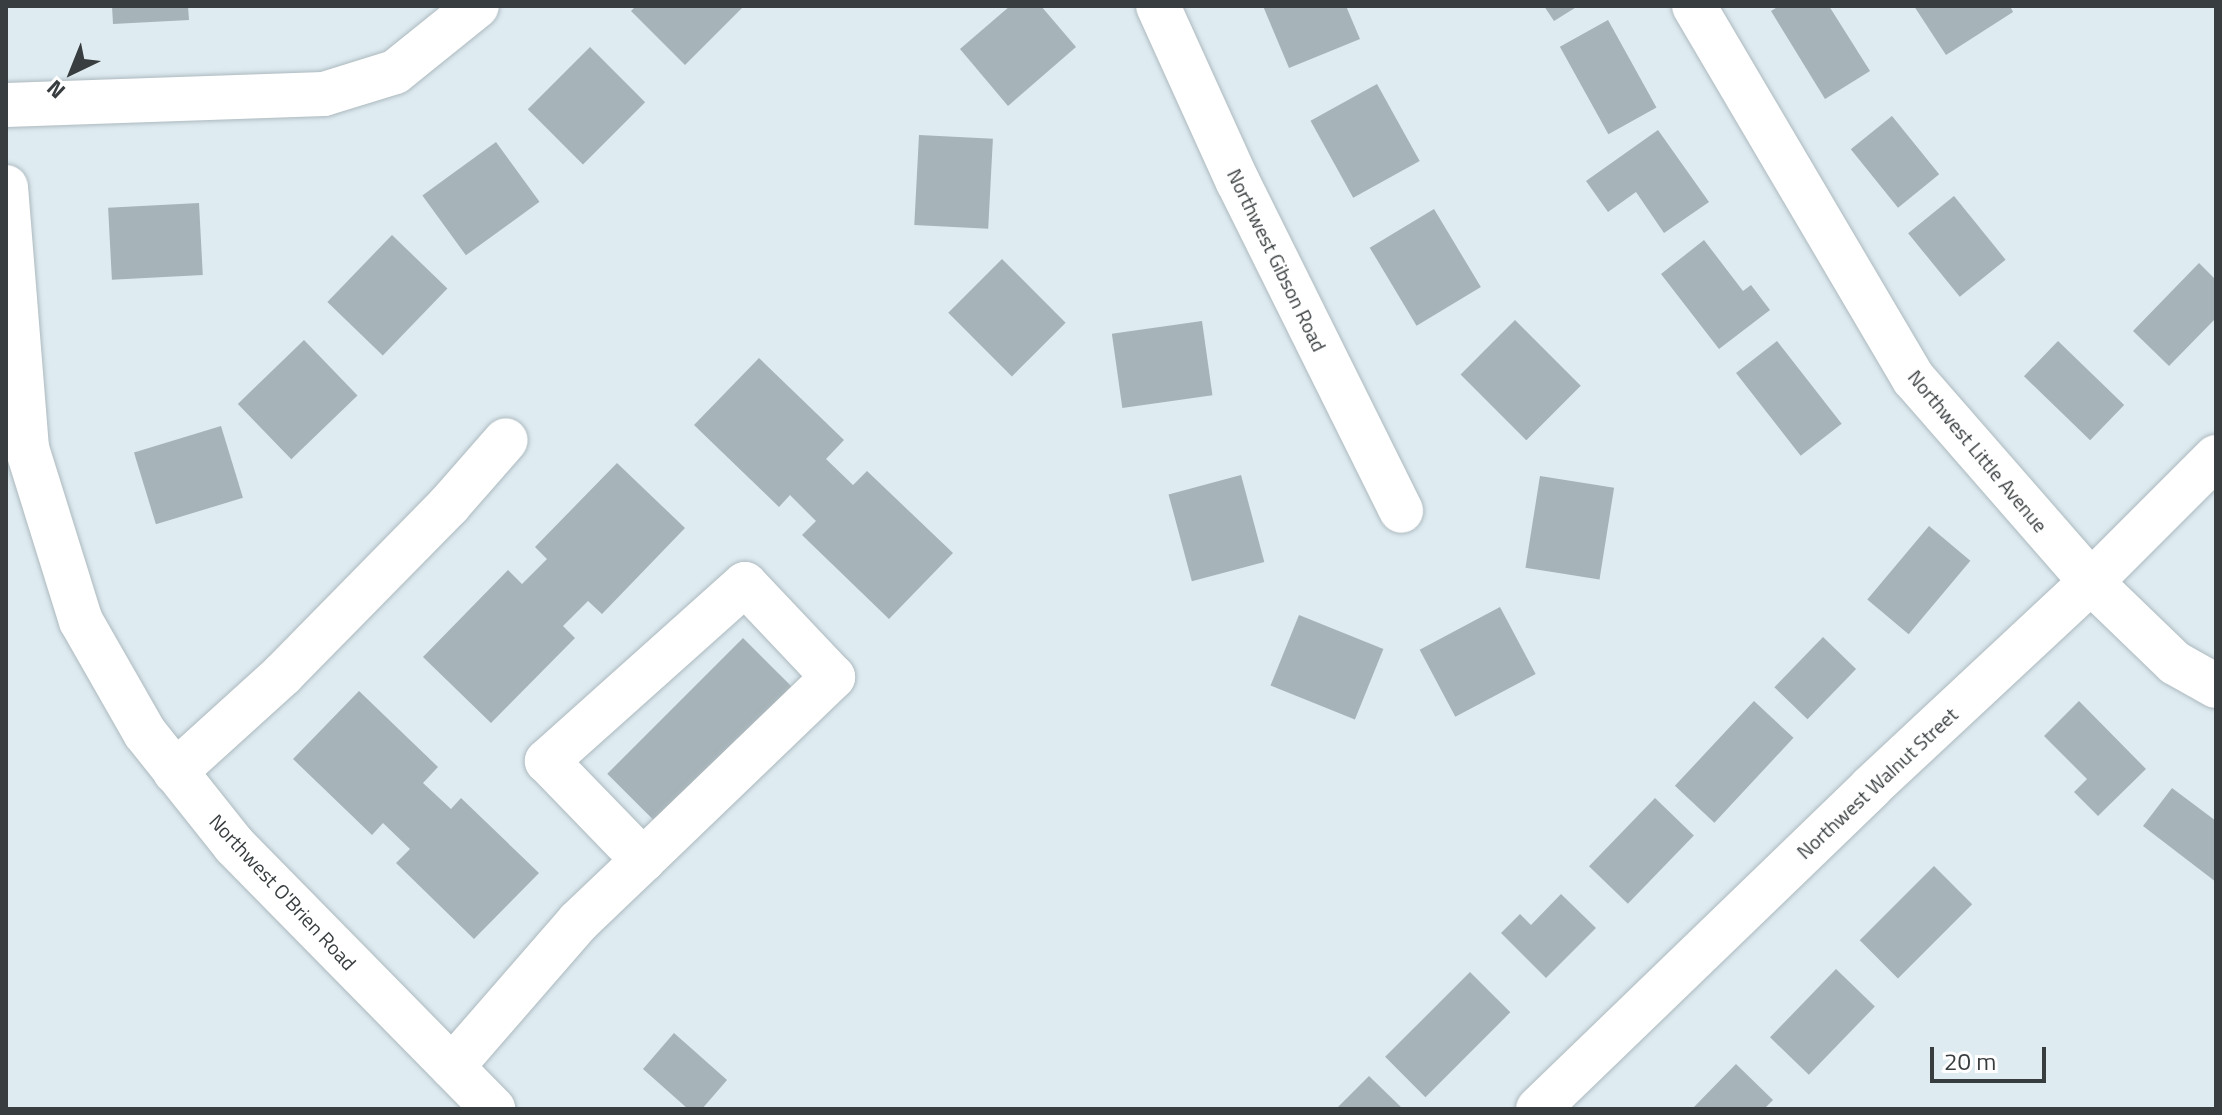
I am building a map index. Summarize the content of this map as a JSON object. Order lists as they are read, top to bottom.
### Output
{
  "streets": {
    "street": [
      "Northwest Gibson Road",
      "Northwest Little Avenue",
      "Northwest Walnut Street",
      "Northwest O'Brien Road"
    ]
  },
  "crossings": [
    ["Northwest Little Avenue", "Northwest Walnut Street"]
  ],
  "scale_bar": "20 m",
  "north": "bottom left"
}
